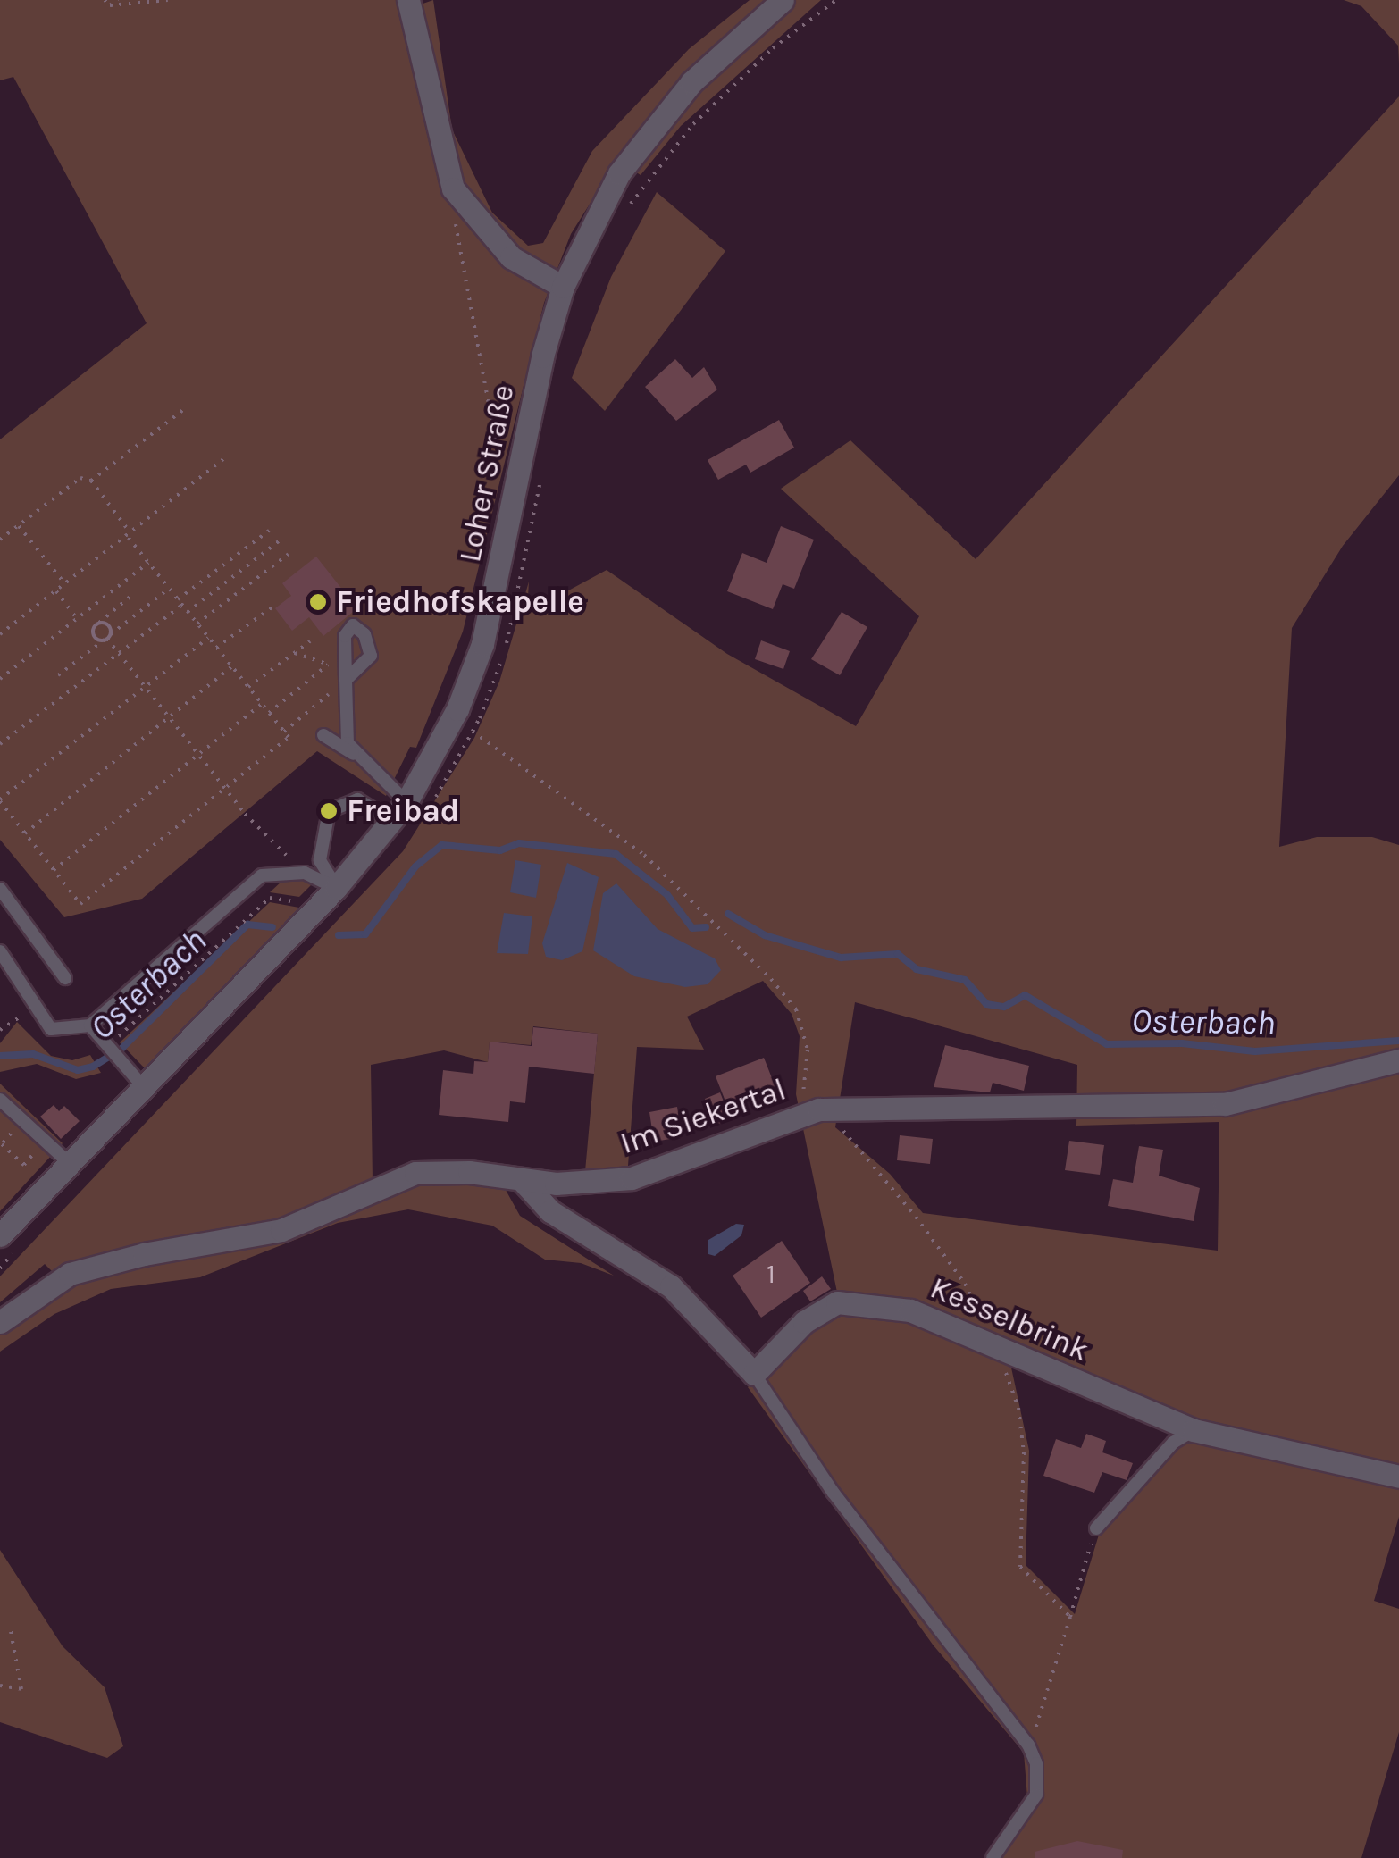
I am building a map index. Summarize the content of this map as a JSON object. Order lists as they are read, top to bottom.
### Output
{
  "streets": {
    "street": ["Loher Straße", "Im Siekertal", "Kesselbrink"]
  },
  "water": ["Osterbach"],
  "places": ["Friedhofskapelle", "Freibad"],
  "house_numbers": ["1"]
}
